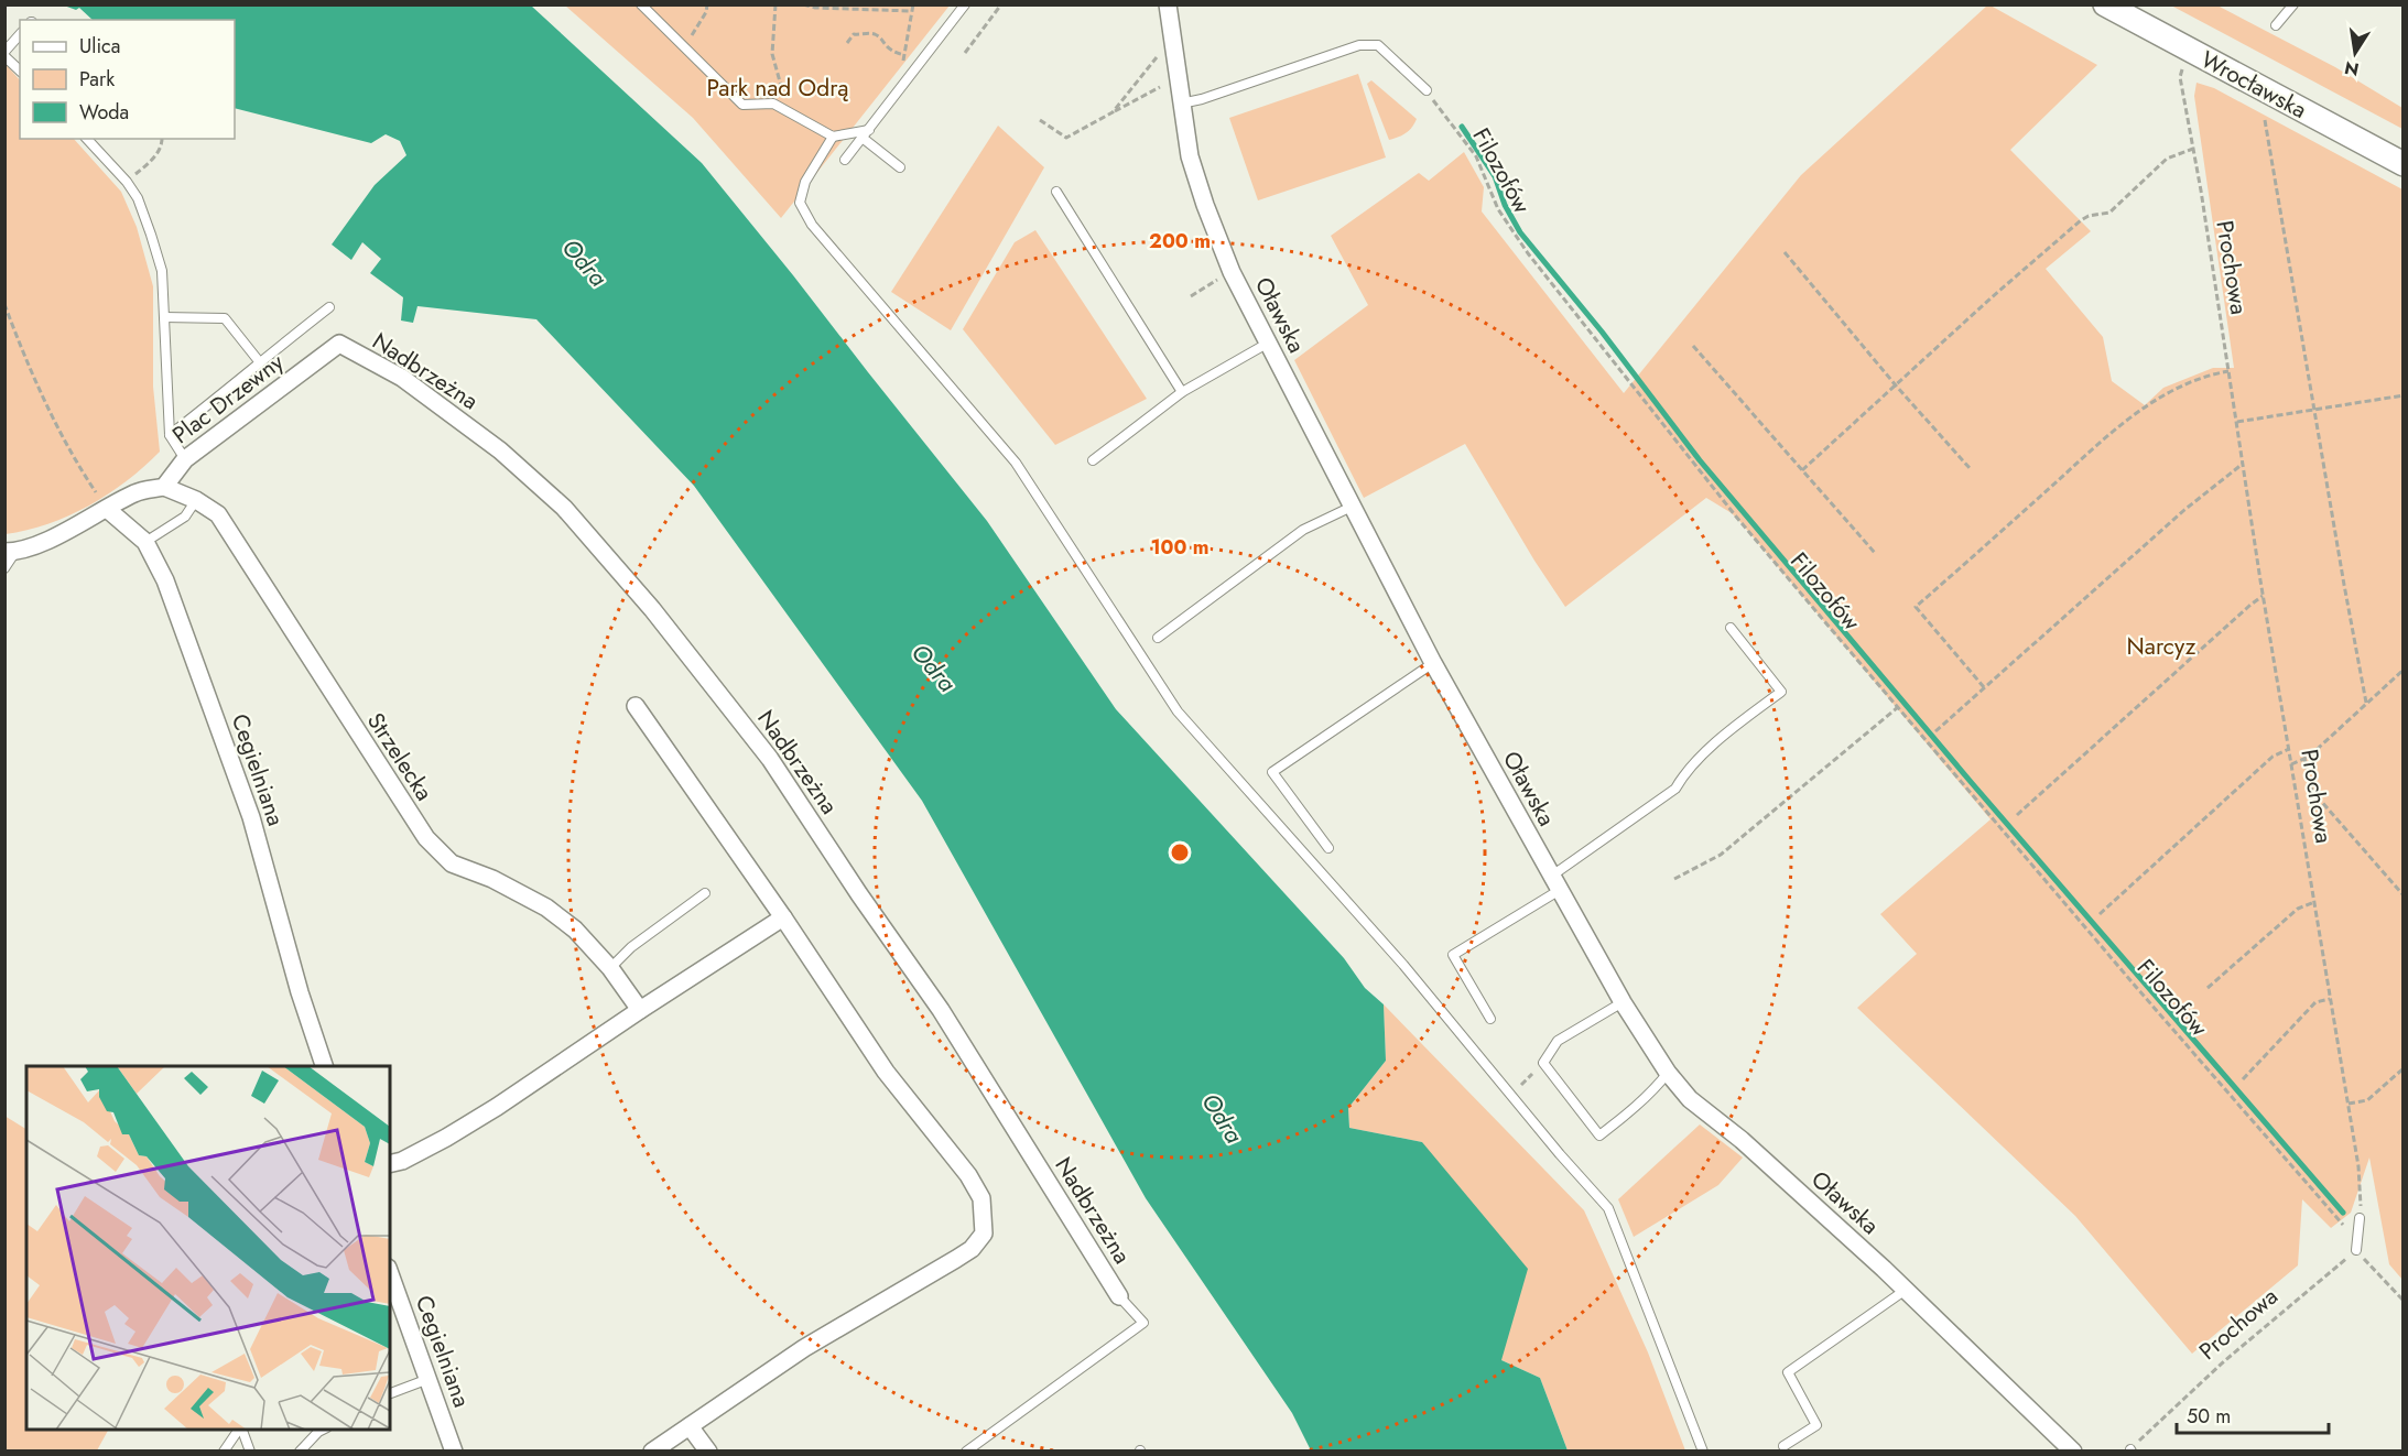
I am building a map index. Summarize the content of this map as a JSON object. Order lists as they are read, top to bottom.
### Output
{
  "streets": {
    "street": [
      "Wrocławska",
      "Oławska",
      "Nadbrzeżna",
      "Plac Drzewny",
      "Strzelecka",
      "Cegielniana"
    ],
    "path": ["Filozofów", "Prochowa"]
  },
  "crossings": [
    ["Wrocławska", "Prochowa"],
    ["Filozofów", "Prochowa"],
    ["Nadbrzeżna", "Plac Drzewny"],
    ["Plac Drzewny", "Strzelecka"]
  ],
  "water": ["Odra"],
  "parks": ["Park nad Odrą", "Narcyz"],
  "legend": ["Ulica", "Park", "Woda"],
  "scale_bar": "50 m",
  "north": "bottom",
  "rings": ["200 m", "100 m"]
}
